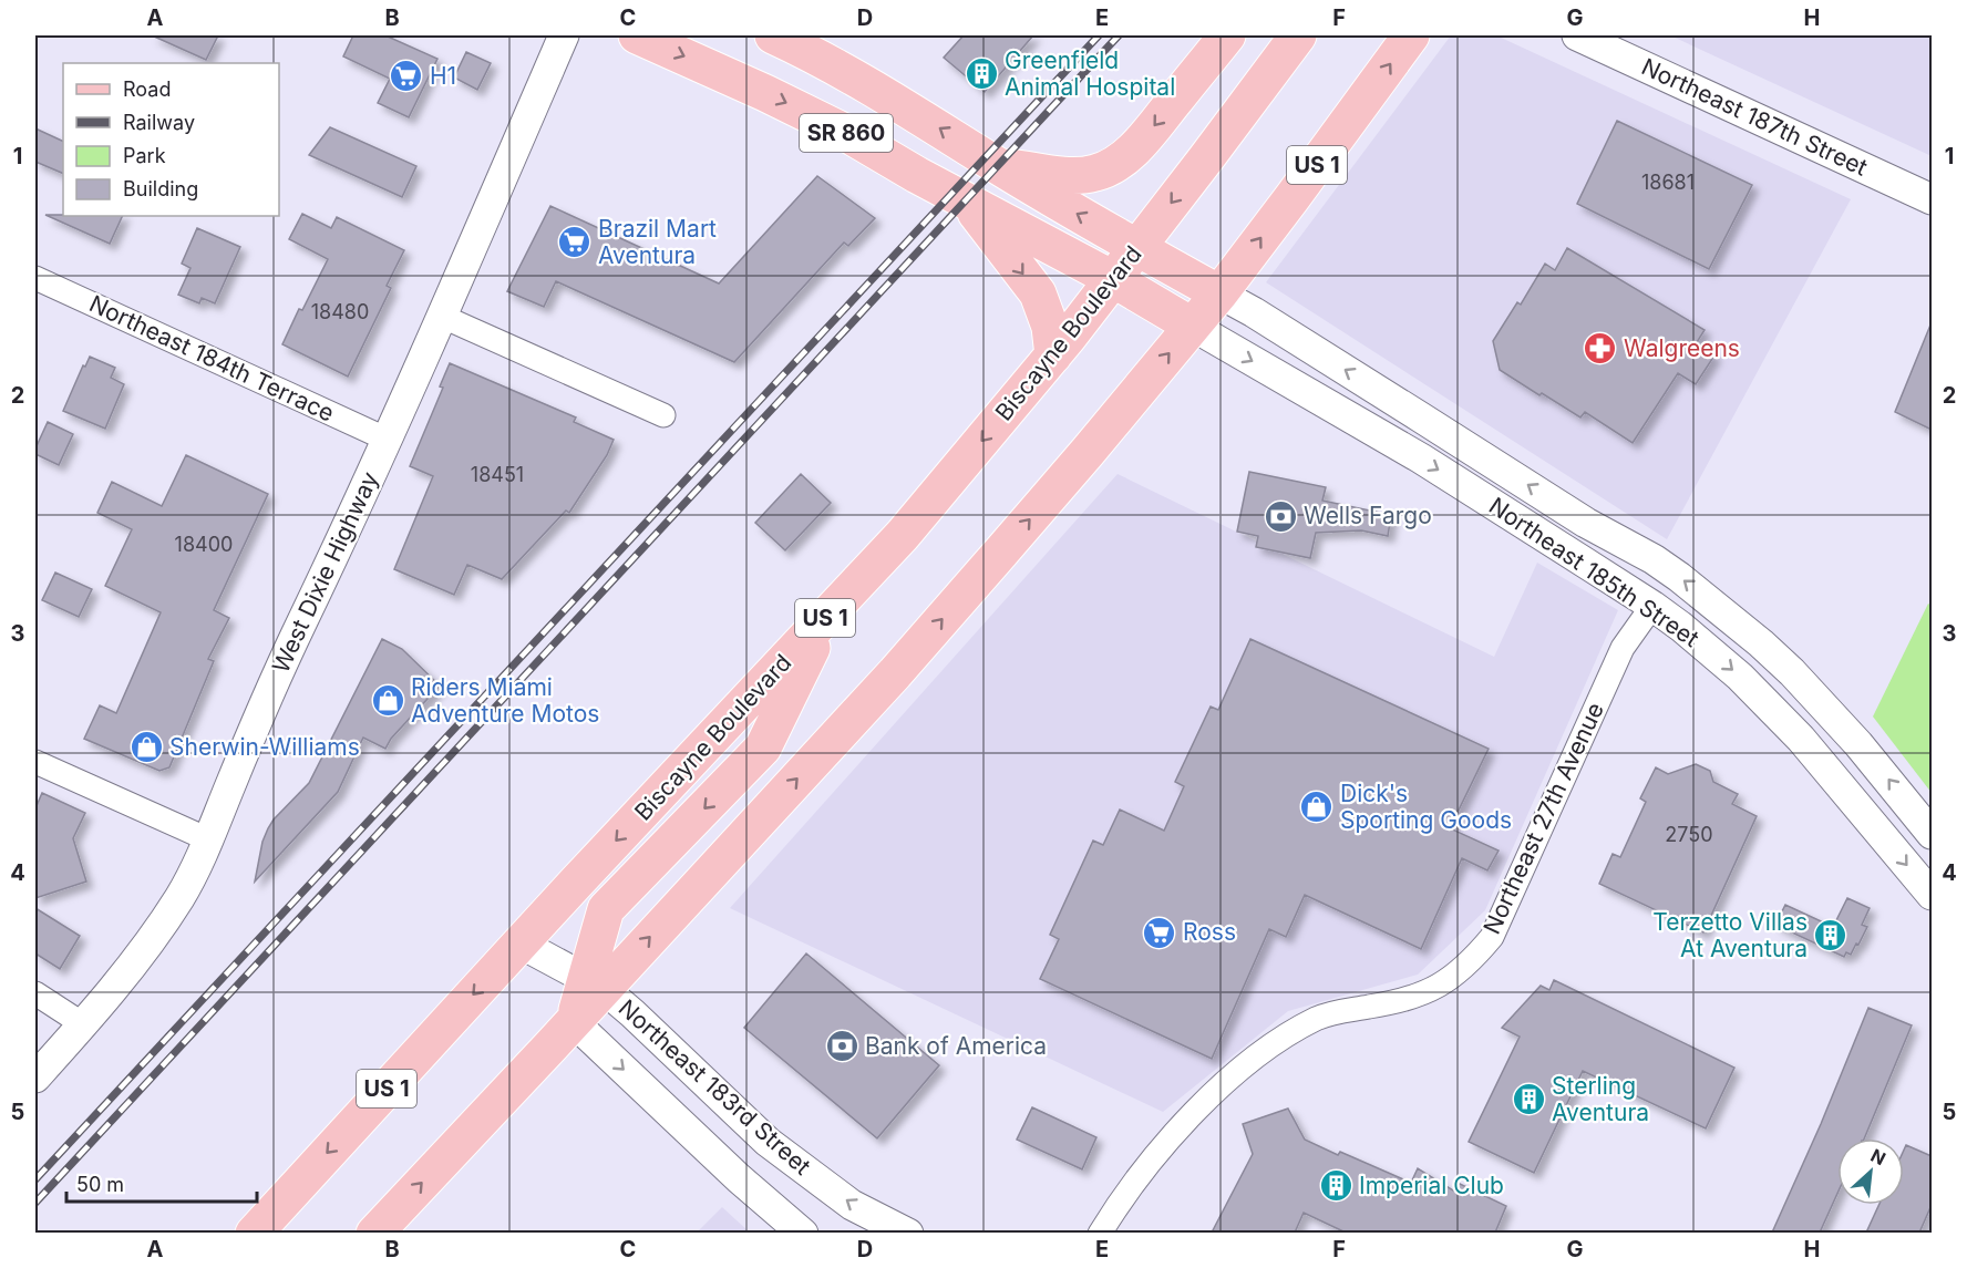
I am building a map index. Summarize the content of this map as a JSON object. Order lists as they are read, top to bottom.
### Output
{
  "streets": {
    "main road": ["SR 860", "US 1", "Biscayne Boulevard"],
    "street": [
      "Northeast 187th Street",
      "Northeast 184th Terrace",
      "West Dixie Highway",
      "Northeast 185th Street",
      "Northeast 27th Avenue",
      "Northeast 183rd Street"
    ]
  },
  "crossings": [
    ["SR 860", "US 1"],
    ["SR 860", "Biscayne Boulevard"],
    ["SR 860", "Northeast 185th Street"],
    ["US 1", "Northeast 185th Street"],
    ["US 1", "Northeast 183rd Street"],
    ["Biscayne Boulevard", "Northeast 183rd Street"],
    ["Northeast 184th Terrace", "West Dixie Highway"],
    ["Northeast 185th Street", "Northeast 27th Avenue"]
  ],
  "places": {
    "building": [
      "Greenfield Animal Hospital",
      "Terzetto Villas At Aventura",
      "Sterling Aventura",
      "Imperial Club"
    ],
    "supermarket": ["H1", "Brazil Mart Aventura", "Ross"],
    "pharmacy": ["Walgreens"],
    "bank": ["Wells Fargo", "Bank of America"],
    "shop": ["Riders Miami Adventure Motos", "Sherwin-Williams", "Dick's Sporting Goods"]
  },
  "house_numbers": [
    "18681",
    "18480",
    "18451",
    "18400",
    "2750"
  ],
  "legend": [
    "Road",
    "Railway",
    "Park",
    "Building"
  ],
  "scale_bar": "50 m",
  "north": "top right",
  "grid": {
    "columns": [
      "A",
      "B",
      "C",
      "D",
      "E",
      "F",
      "G",
      "H"
    ],
    "rows": [
      "1",
      "2",
      "3",
      "4",
      "5"
    ]
  }
}
